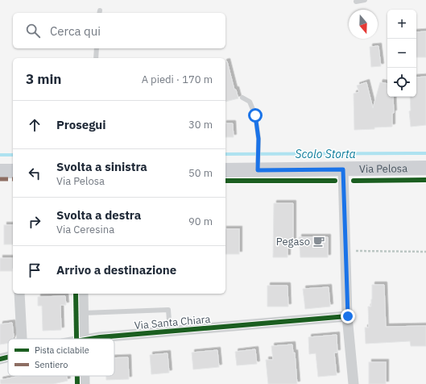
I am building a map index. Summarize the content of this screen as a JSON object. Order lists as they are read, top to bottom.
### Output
{
  "streets": {
    "main road": ["Via Pelosa"],
    "street": ["Via Santa Chiara"]
  },
  "water": ["Scolo Storta"],
  "places": {
    "cafe": ["Pegaso"]
  },
  "legend": ["Pista ciclabile", "Sentiero"],
  "north": "bottom",
  "page": {
    "map_buttons": ["+", "−"],
    "search": "Cerca qui",
    "heading": ["3 min", "A piedi · 170 m"],
    "list": [
      ["Prosegui", "30 m"],
      ["Svolta a sinistra", "Via Pelosa", "50 m"],
      ["Svolta a destra", "Via Ceresina", "90 m"],
      "Arrivo a destinazione"
    ]
  }
}
